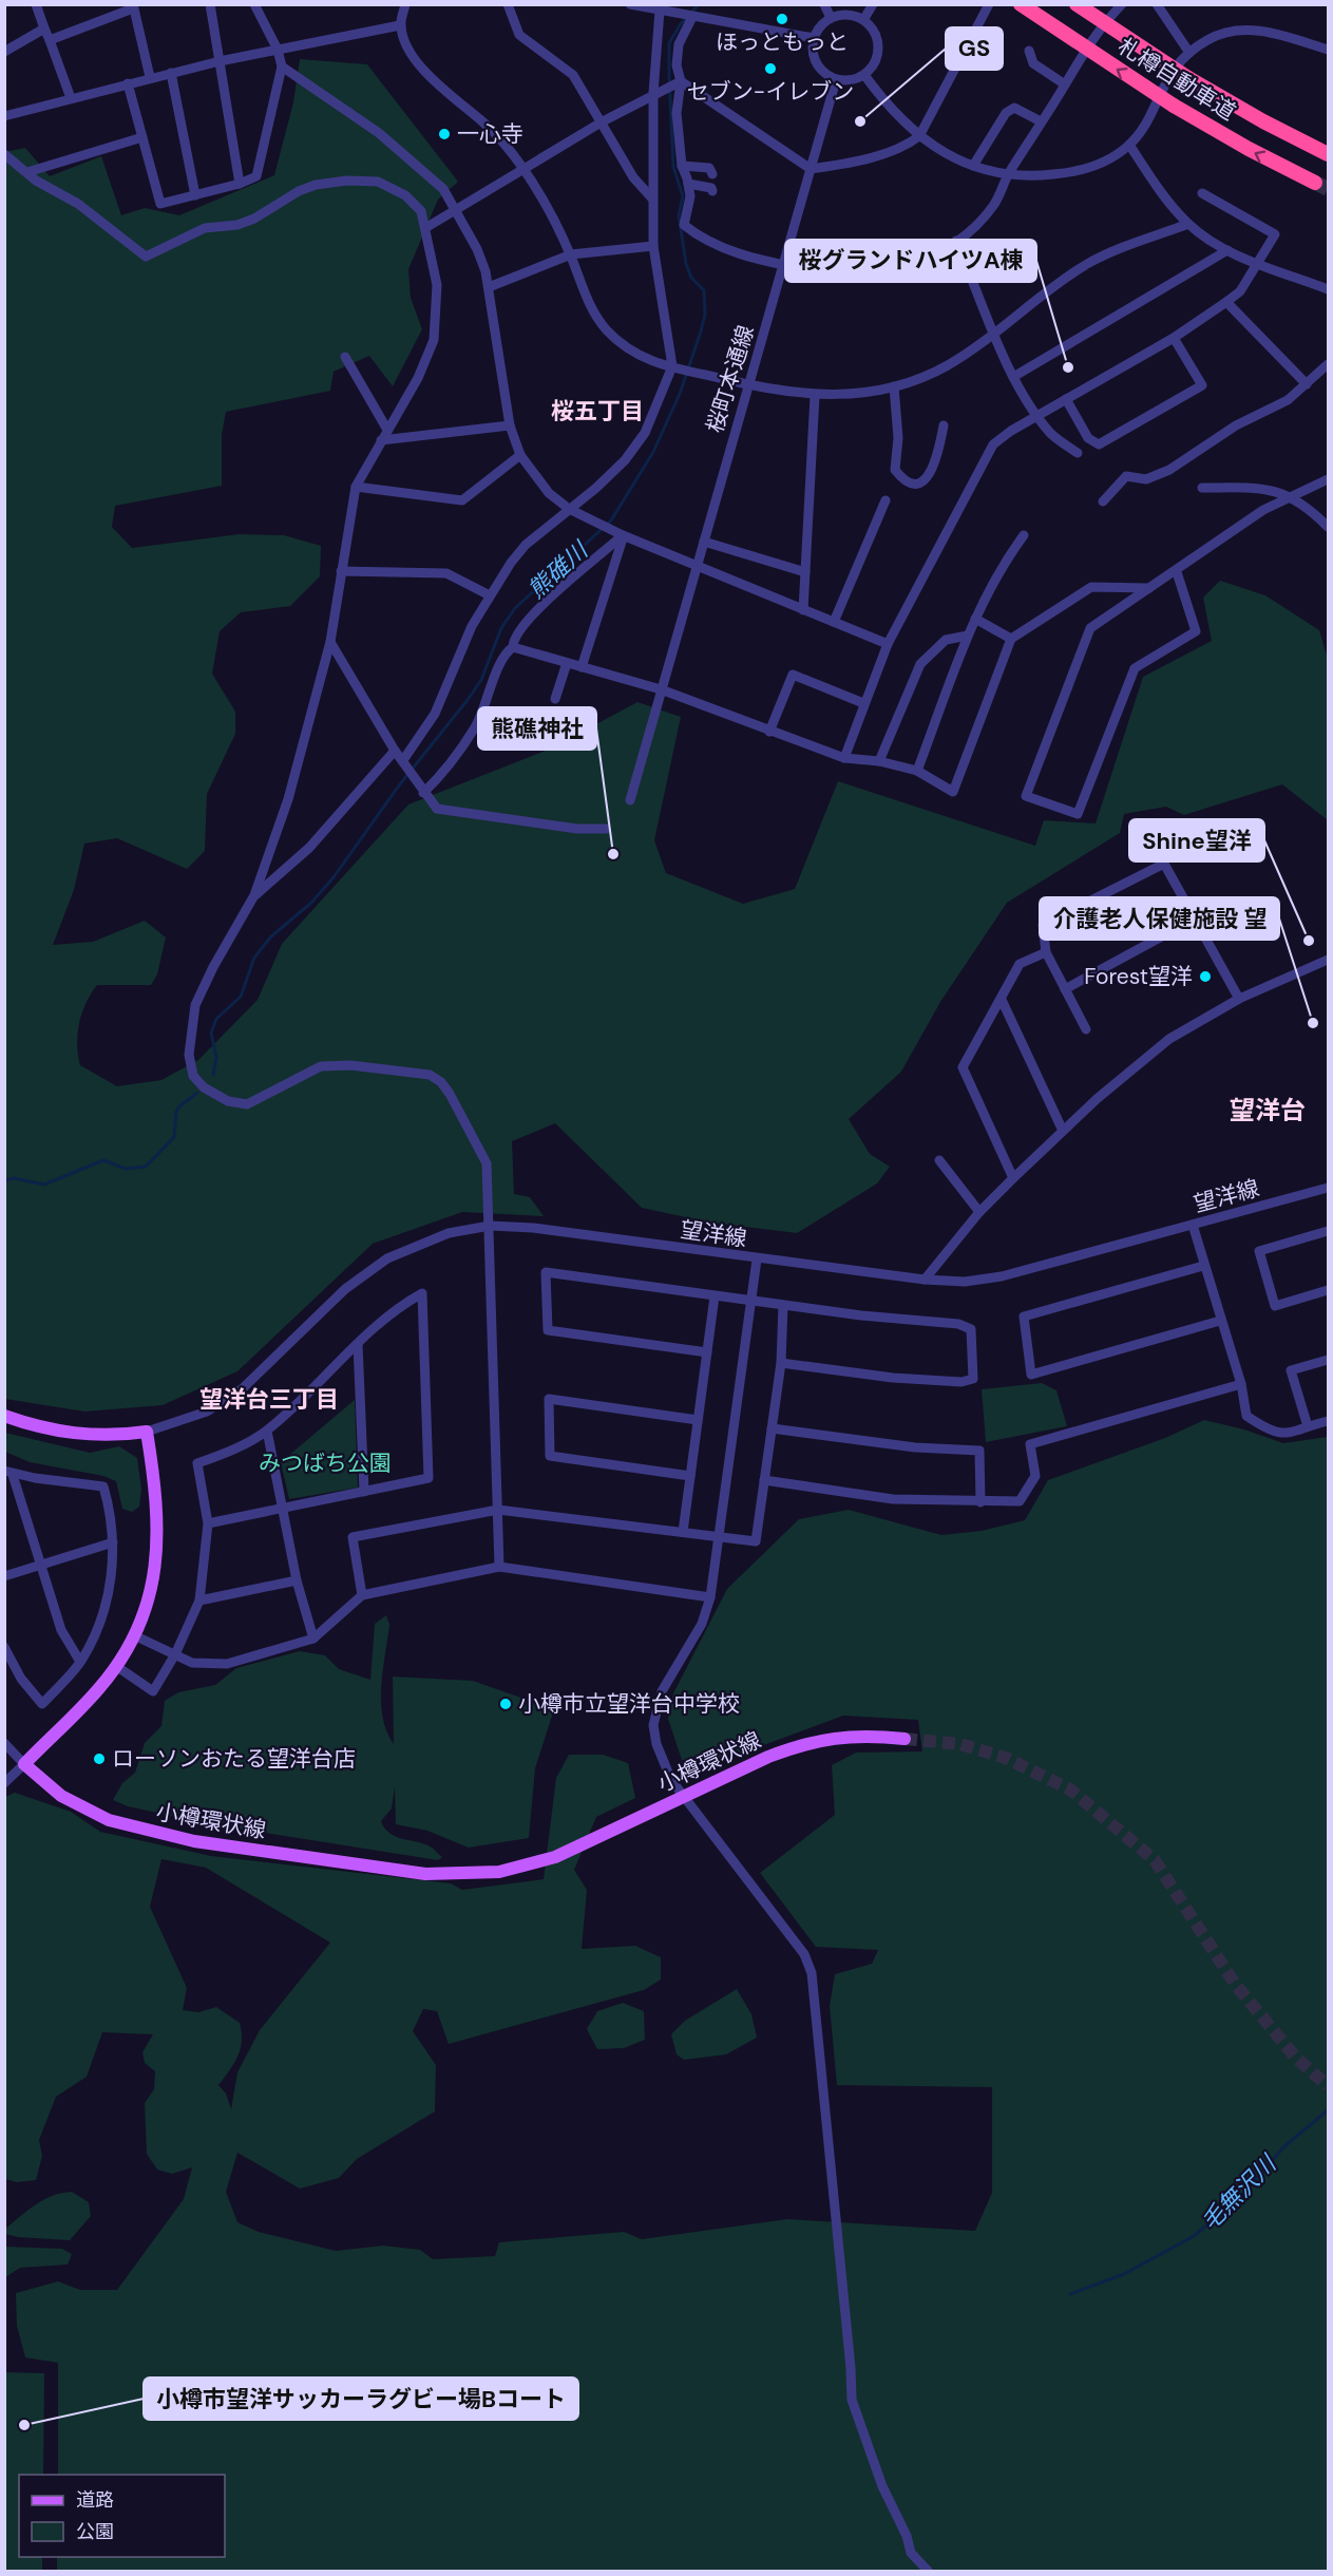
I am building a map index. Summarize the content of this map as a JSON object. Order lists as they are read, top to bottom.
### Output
{
  "streets": {
    "highway": ["札樽自動車道"],
    "main road": ["小樽環状線"],
    "street": ["桜町本通線", "望洋線"]
  },
  "districts": ["桜五丁目", "望洋台", "望洋台三丁目"],
  "water": ["熊碓川", "毛無沢川"],
  "parks": ["みつばち公園"],
  "places": [
    "ほっともっと",
    "セブン-イレブン",
    "GS",
    "一心寺",
    "桜グランドハイツA棟",
    "熊礁神社",
    "Shine望洋",
    "Forest望洋",
    "介護老人保健施設 望",
    "小樽市立望洋台中学校",
    "ローソンおたる望洋台店",
    "小樽市望洋サッカーラグビー場Bコート"
  ],
  "legend": ["道路", "公園"]
}
